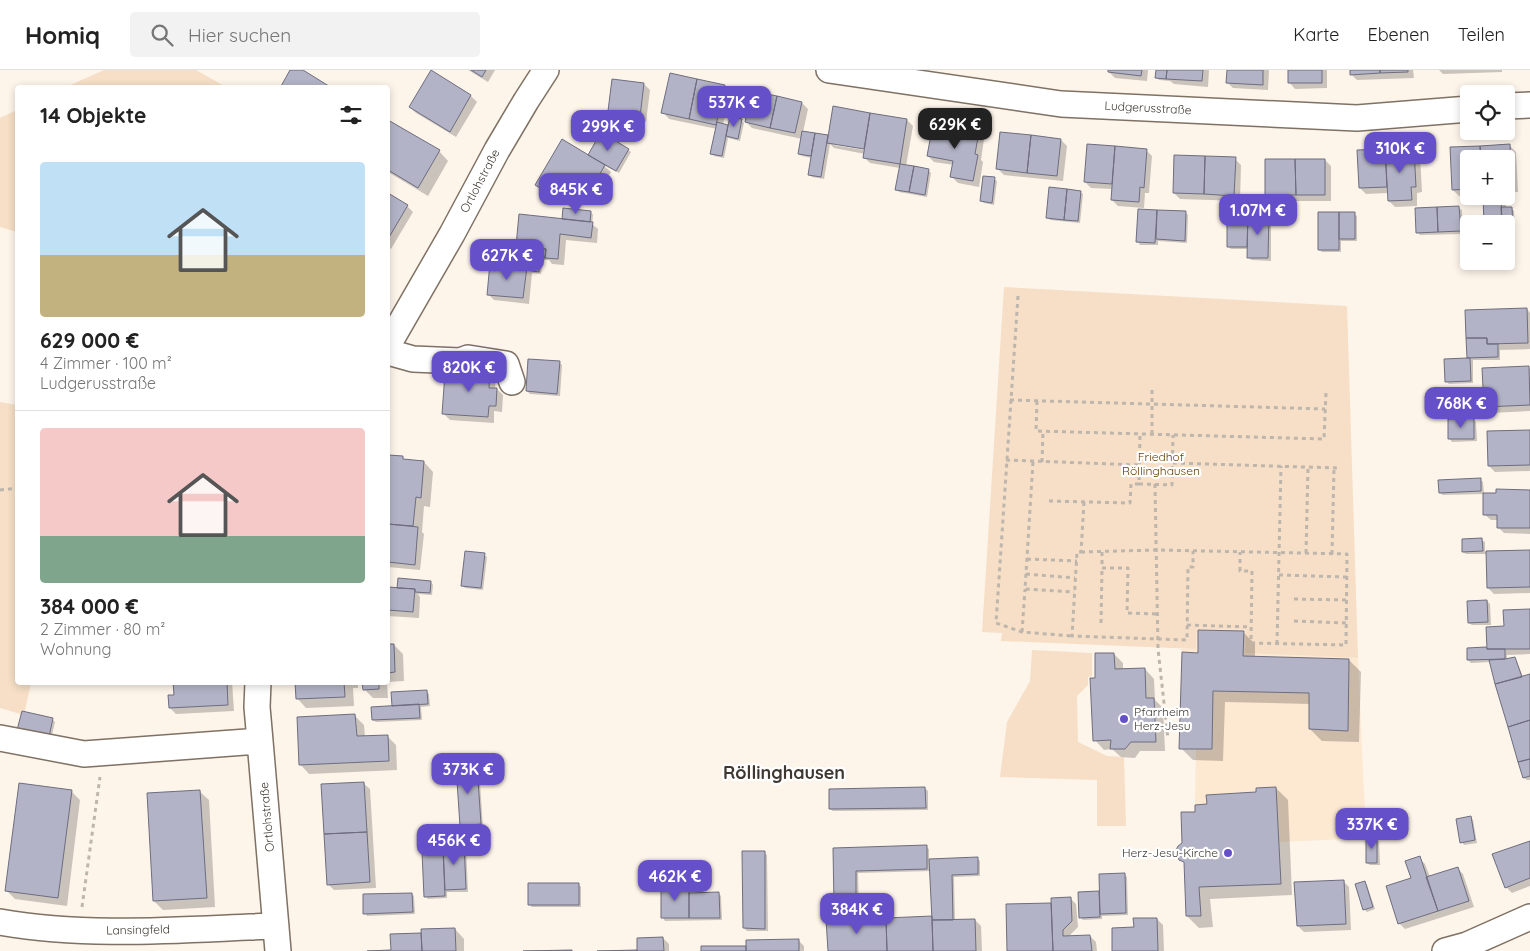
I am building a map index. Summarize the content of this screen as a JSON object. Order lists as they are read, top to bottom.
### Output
{
  "streets": {
    "street": ["Ludgerusstraße", "Ortlohstraße", "Lansingfeld"]
  },
  "crossings": [
    ["Ortlohstraße", "Lansingfeld"]
  ],
  "districts": ["Röllinghausen"],
  "parks": ["Friedhof Röllinghausen"],
  "places": ["Pfarrheim Herz-Jesu", "Herz-Jesu-Kirche"],
  "page": {
    "header": "Homiq",
    "search": "Hier suchen",
    "nav": ["Karte", "Ebenen", "Teilen"],
    "map_buttons": ["+", "−"],
    "heading": "14 Objekte",
    "price": [
      "537K €",
      "629K €",
      "299K €",
      "310K €",
      "845K €",
      "1.07M €",
      "627K €",
      "820K €",
      "768K €",
      "373K €",
      "337K €",
      "456K €",
      "462K €",
      "384K €"
    ],
    "list": [
      {
        "name": "629 000 €",
        "note": "4 Zimmer · 100 m² · Ludgerusstraße"
      },
      {
        "name": "384 000 €",
        "note": "2 Zimmer · 80 m² · Wohnung"
      }
    ]
  }
}
